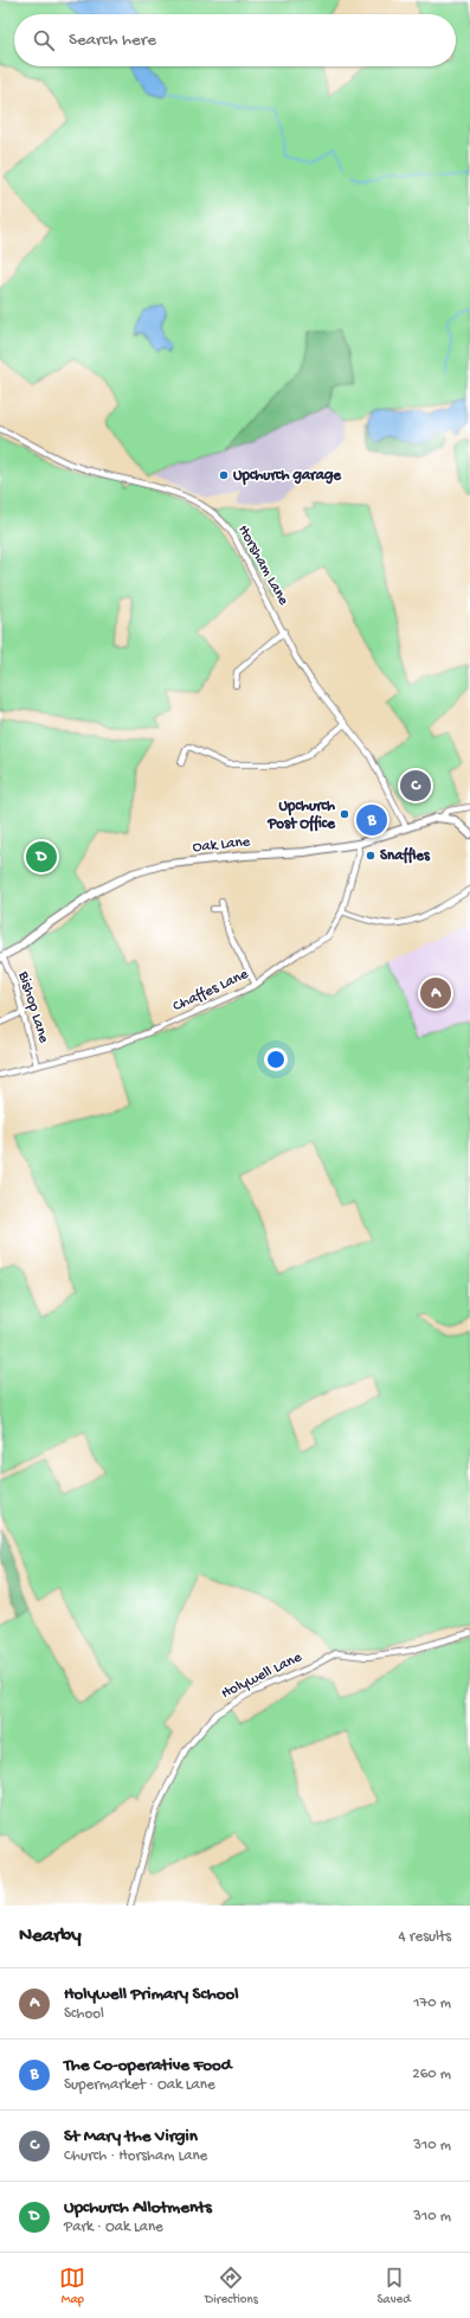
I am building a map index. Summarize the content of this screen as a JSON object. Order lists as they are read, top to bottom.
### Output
{
  "streets": {
    "street": [
      "Horsham Lane",
      "Oak Lane",
      "Chaffes Lane",
      "Bishop Lane",
      "Holywell Lane"
    ]
  },
  "crossings": [
    ["Horsham Lane", "Oak Lane"],
    ["Oak Lane", "Chaffes Lane"],
    ["Oak Lane", "Bishop Lane"],
    ["Chaffes Lane", "Bishop Lane"]
  ],
  "places": ["Upchurch garage", "Upchurch Post Office", "Snaffles"],
  "page": {
    "search": "Search here",
    "pins": [
      "C",
      "B",
      "D",
      "A"
    ],
    "heading": ["Nearby", "4 results"],
    "list": [
      {
        "mark": "A",
        "name": "Holywell Primary School",
        "note": "School",
        "value": "170 m"
      },
      {
        "mark": "B",
        "name": "The Co-operative Food",
        "note": "Supermarket · Oak Lane",
        "value": "260 m"
      },
      {
        "mark": "C",
        "name": "St Mary the Virgin",
        "note": "Church · Horsham Lane",
        "value": "310 m"
      },
      {
        "mark": "D",
        "name": "Upchurch Allotments",
        "note": "Park · Oak Lane",
        "value": "310 m"
      }
    ],
    "nav": ["Map", "Directions", "Saved"]
  }
}
